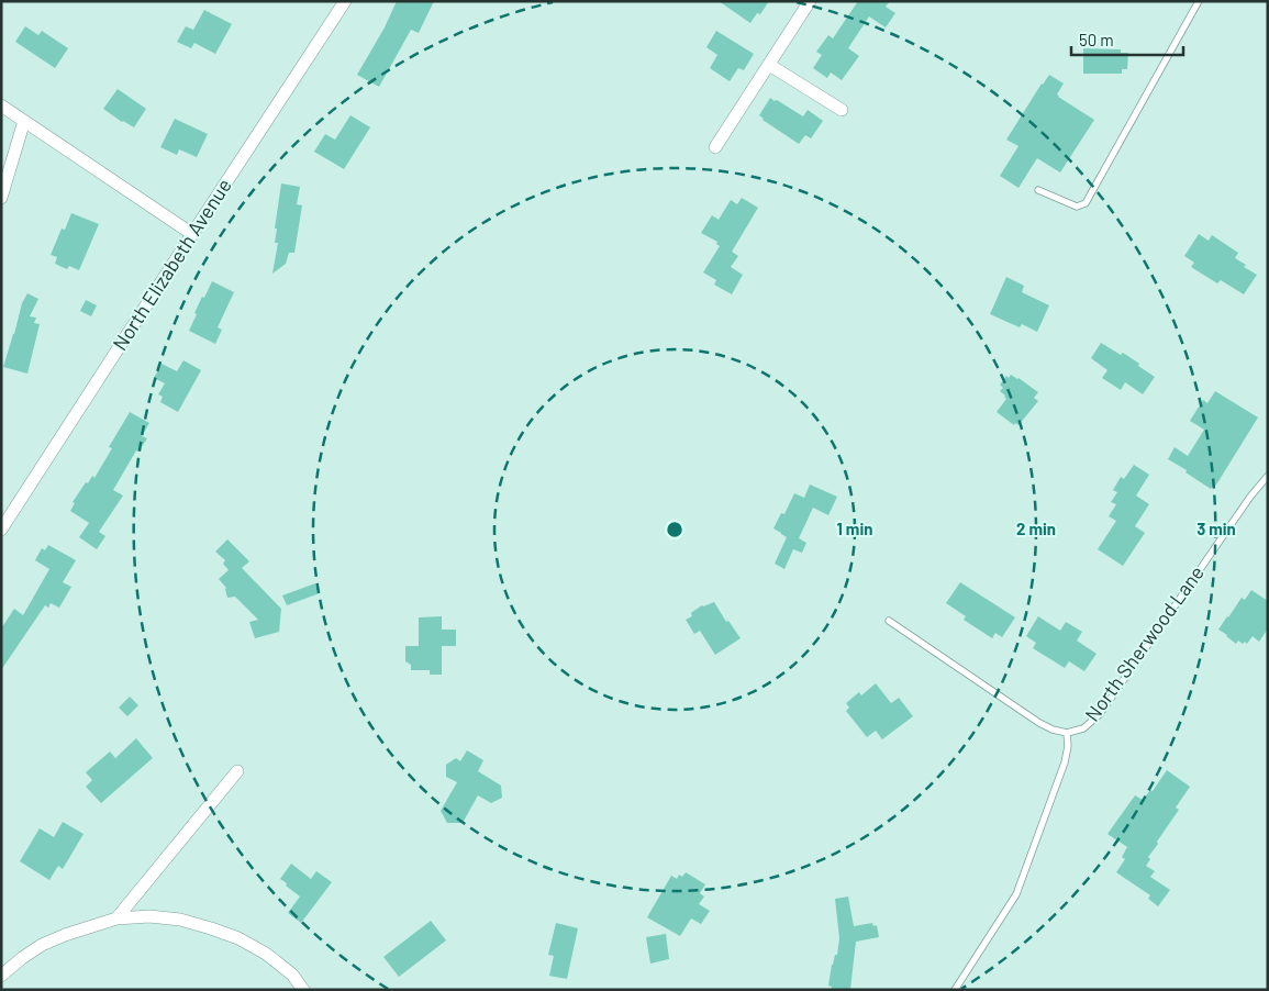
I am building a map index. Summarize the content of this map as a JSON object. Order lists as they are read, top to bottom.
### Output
{
  "streets": {
    "street": ["North Elizabeth Avenue"],
    "lane": ["North Sherwood Lane"]
  },
  "scale_bar": "50 m",
  "rings": ["1 min", "2 min", "3 min"]
}
